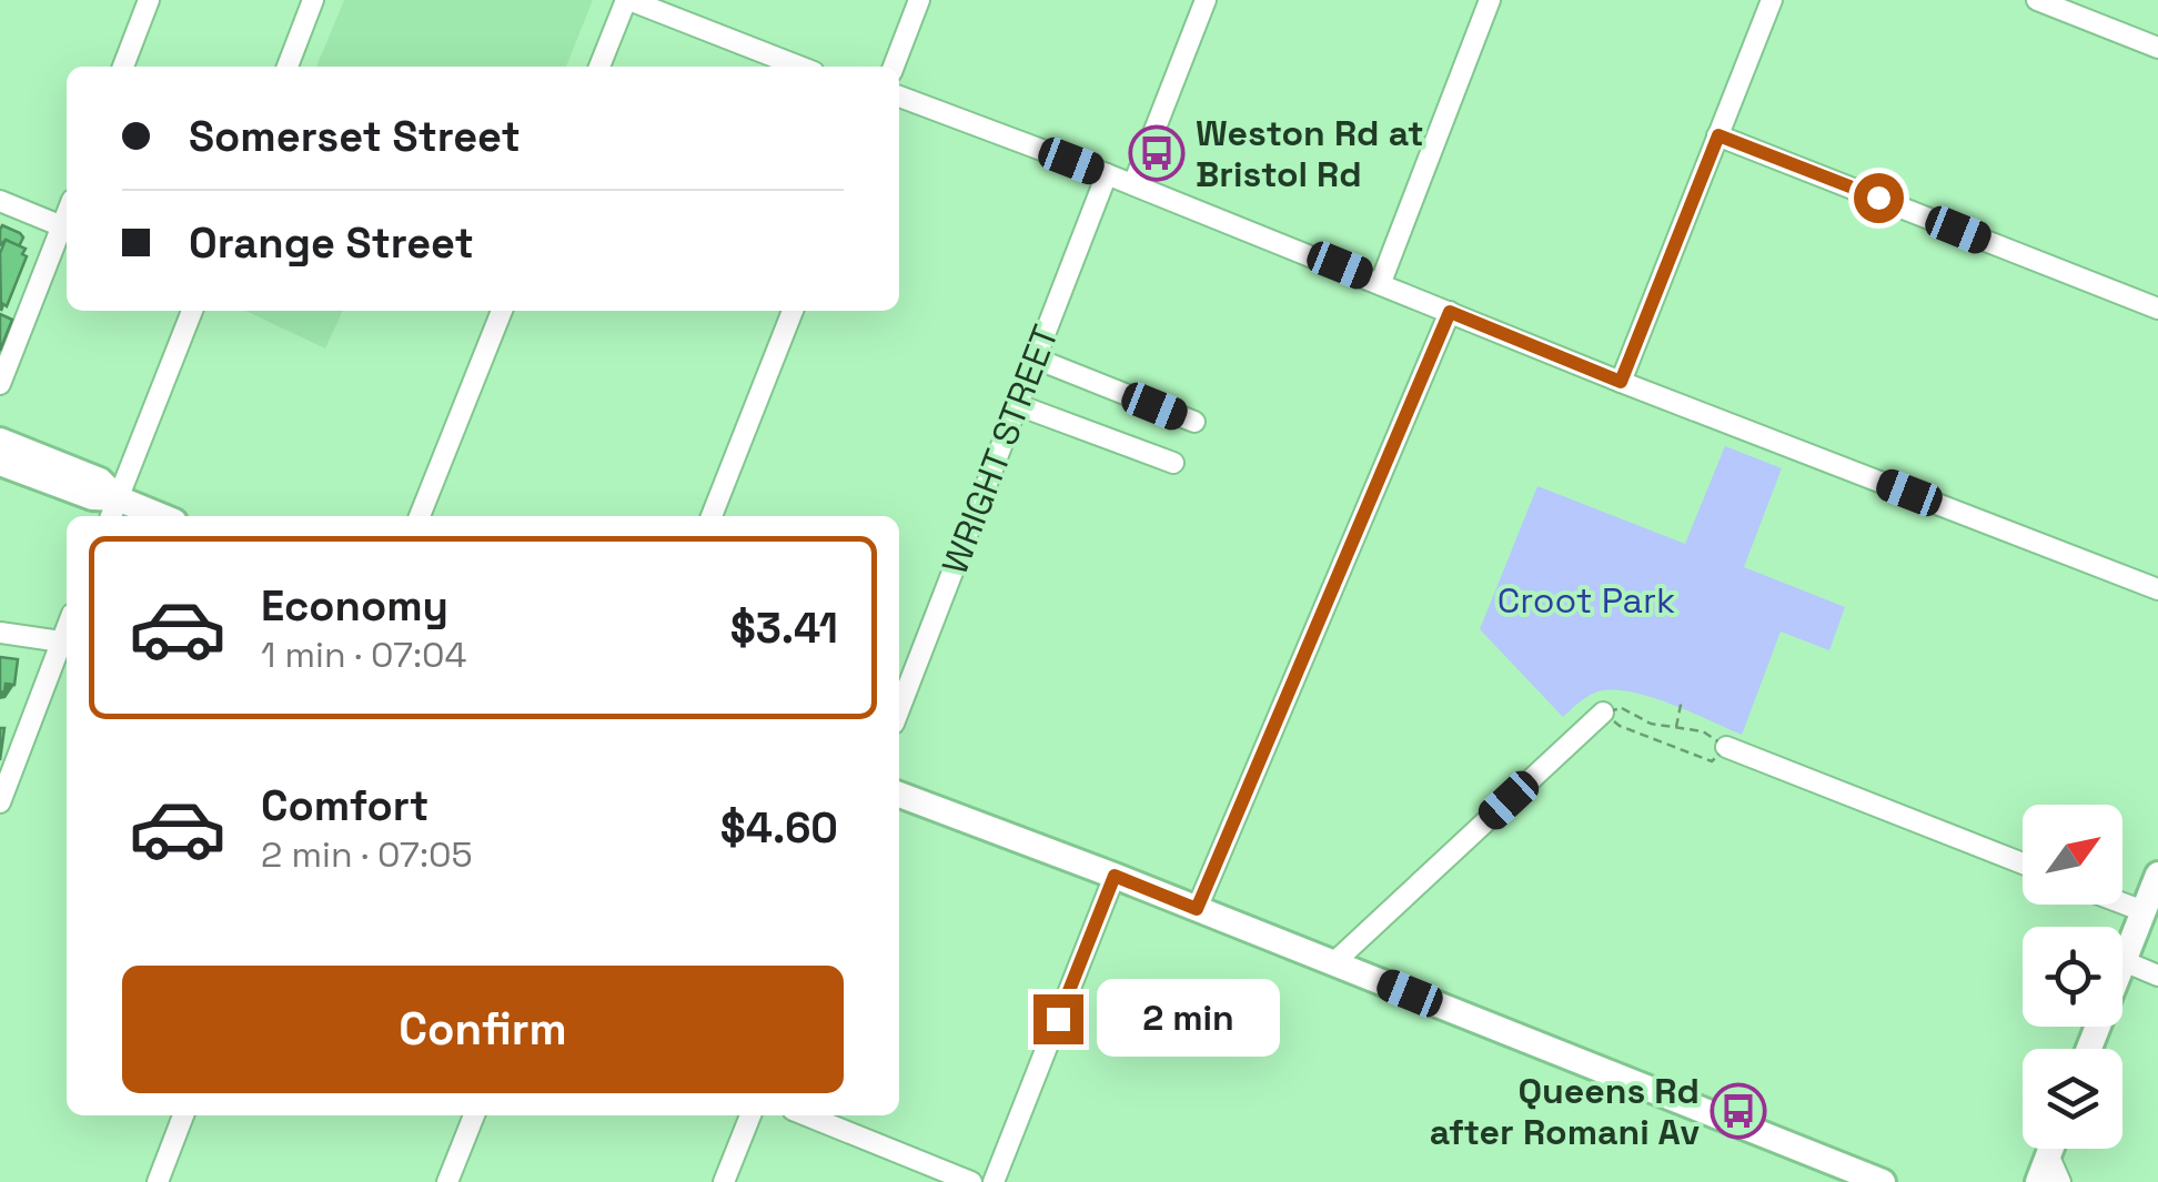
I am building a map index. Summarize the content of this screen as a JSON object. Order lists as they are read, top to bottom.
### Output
{
  "streets": {
    "street": ["WRIGHT STREET"]
  },
  "parks": ["Croot Park"],
  "places": {
    "bus stop": ["Weston Rd at Bristol Rd", "Queens Rd after Romani Av"]
  },
  "north": "top right",
  "page": {
    "banner": ["Somerset Street", "Orange Street"],
    "list": [
      {
        "name": "Economy",
        "note": "1 min · 07:04",
        "value": "$3.41"
      },
      {
        "name": "Comfort",
        "note": "2 min · 07:05",
        "value": "$4.60"
      }
    ],
    "buttons": "Confirm",
    "bubble": "2 min"
  }
}
